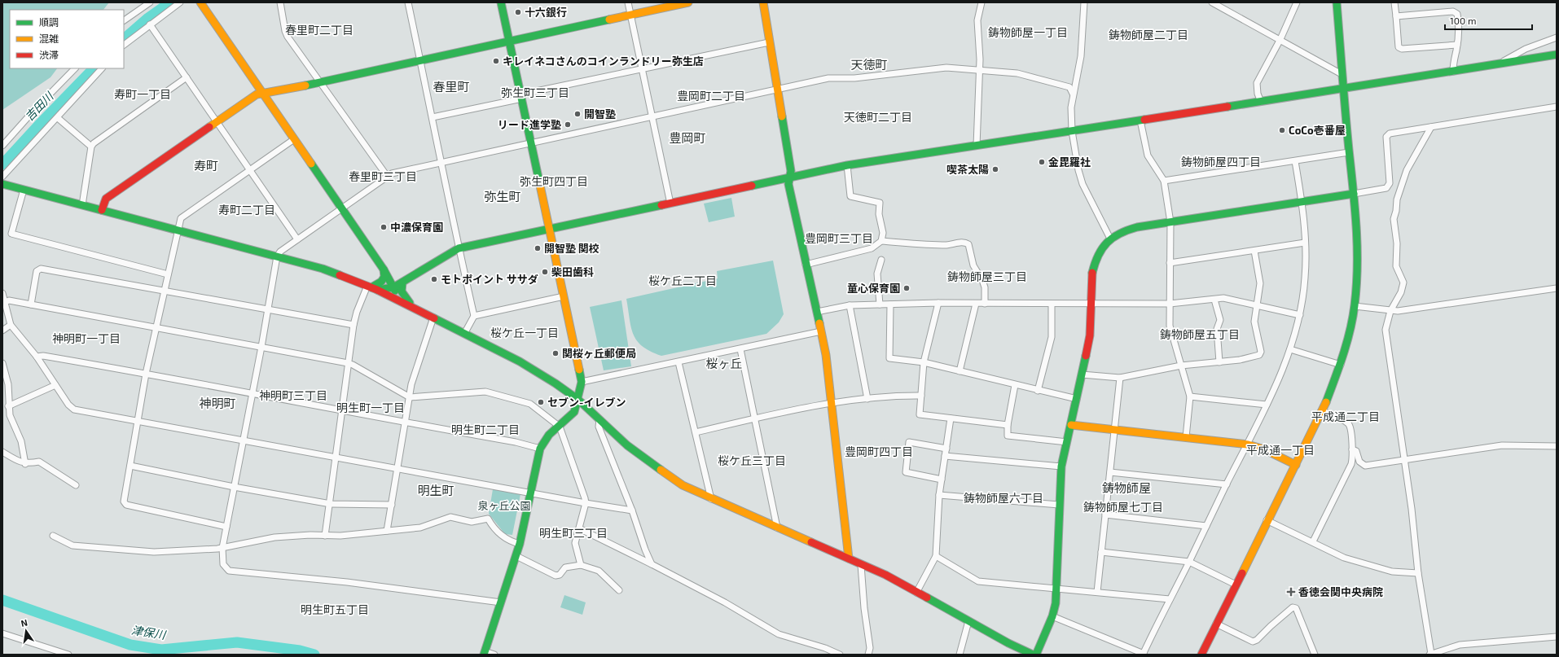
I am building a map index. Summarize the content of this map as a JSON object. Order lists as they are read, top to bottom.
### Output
{
  "districts": [
    "春里町二丁目",
    "鋳物師屋一丁目",
    "鋳物師屋二丁目",
    "天徳町",
    "春里町",
    "弥生町三丁目",
    "寿町一丁目",
    "豊岡町二丁目",
    "天徳町二丁目",
    "豊岡町",
    "鋳物師屋四丁目",
    "寿町",
    "春里町三丁目",
    "弥生町四丁目",
    "弥生町",
    "寿町二丁目",
    "豊岡町三丁目",
    "鋳物師屋三丁目",
    "桜ケ丘二丁目",
    "桜ケ丘一丁目",
    "鋳物師屋五丁目",
    "神明町一丁目",
    "桜ヶ丘",
    "神明町三丁目",
    "神明町",
    "明生町一丁目",
    "平成通二丁目",
    "明生町二丁目",
    "平成通一丁目",
    "豊岡町四丁目",
    "桜ケ丘三丁目",
    "鋳物師屋",
    "明生町",
    "鋳物師屋六丁目",
    "鋳物師屋七丁目",
    "明生町三丁目",
    "明生町五丁目"
  ],
  "water": ["吉田川", "津保川"],
  "parks": ["泉ヶ丘公園"],
  "places": {
    "other": [
      "十六銀行",
      "キレイネコさんのコインランドリー弥生店",
      "開智塾",
      "リード進学塾",
      "CoCo壱番屋",
      "金毘羅社",
      "喫茶太陽",
      "中濃保育園",
      "開智塾 関校",
      "柴田歯科",
      "モトポイント ササダ",
      "童心保育園",
      "関桜ヶ丘郵便局",
      "セブン-イレブン"
    ],
    "health": ["香徳会関中央病院"]
  },
  "legend": ["順調", "混雑", "渋滞"],
  "scale_bar": "100 m",
  "north": "top"
}
